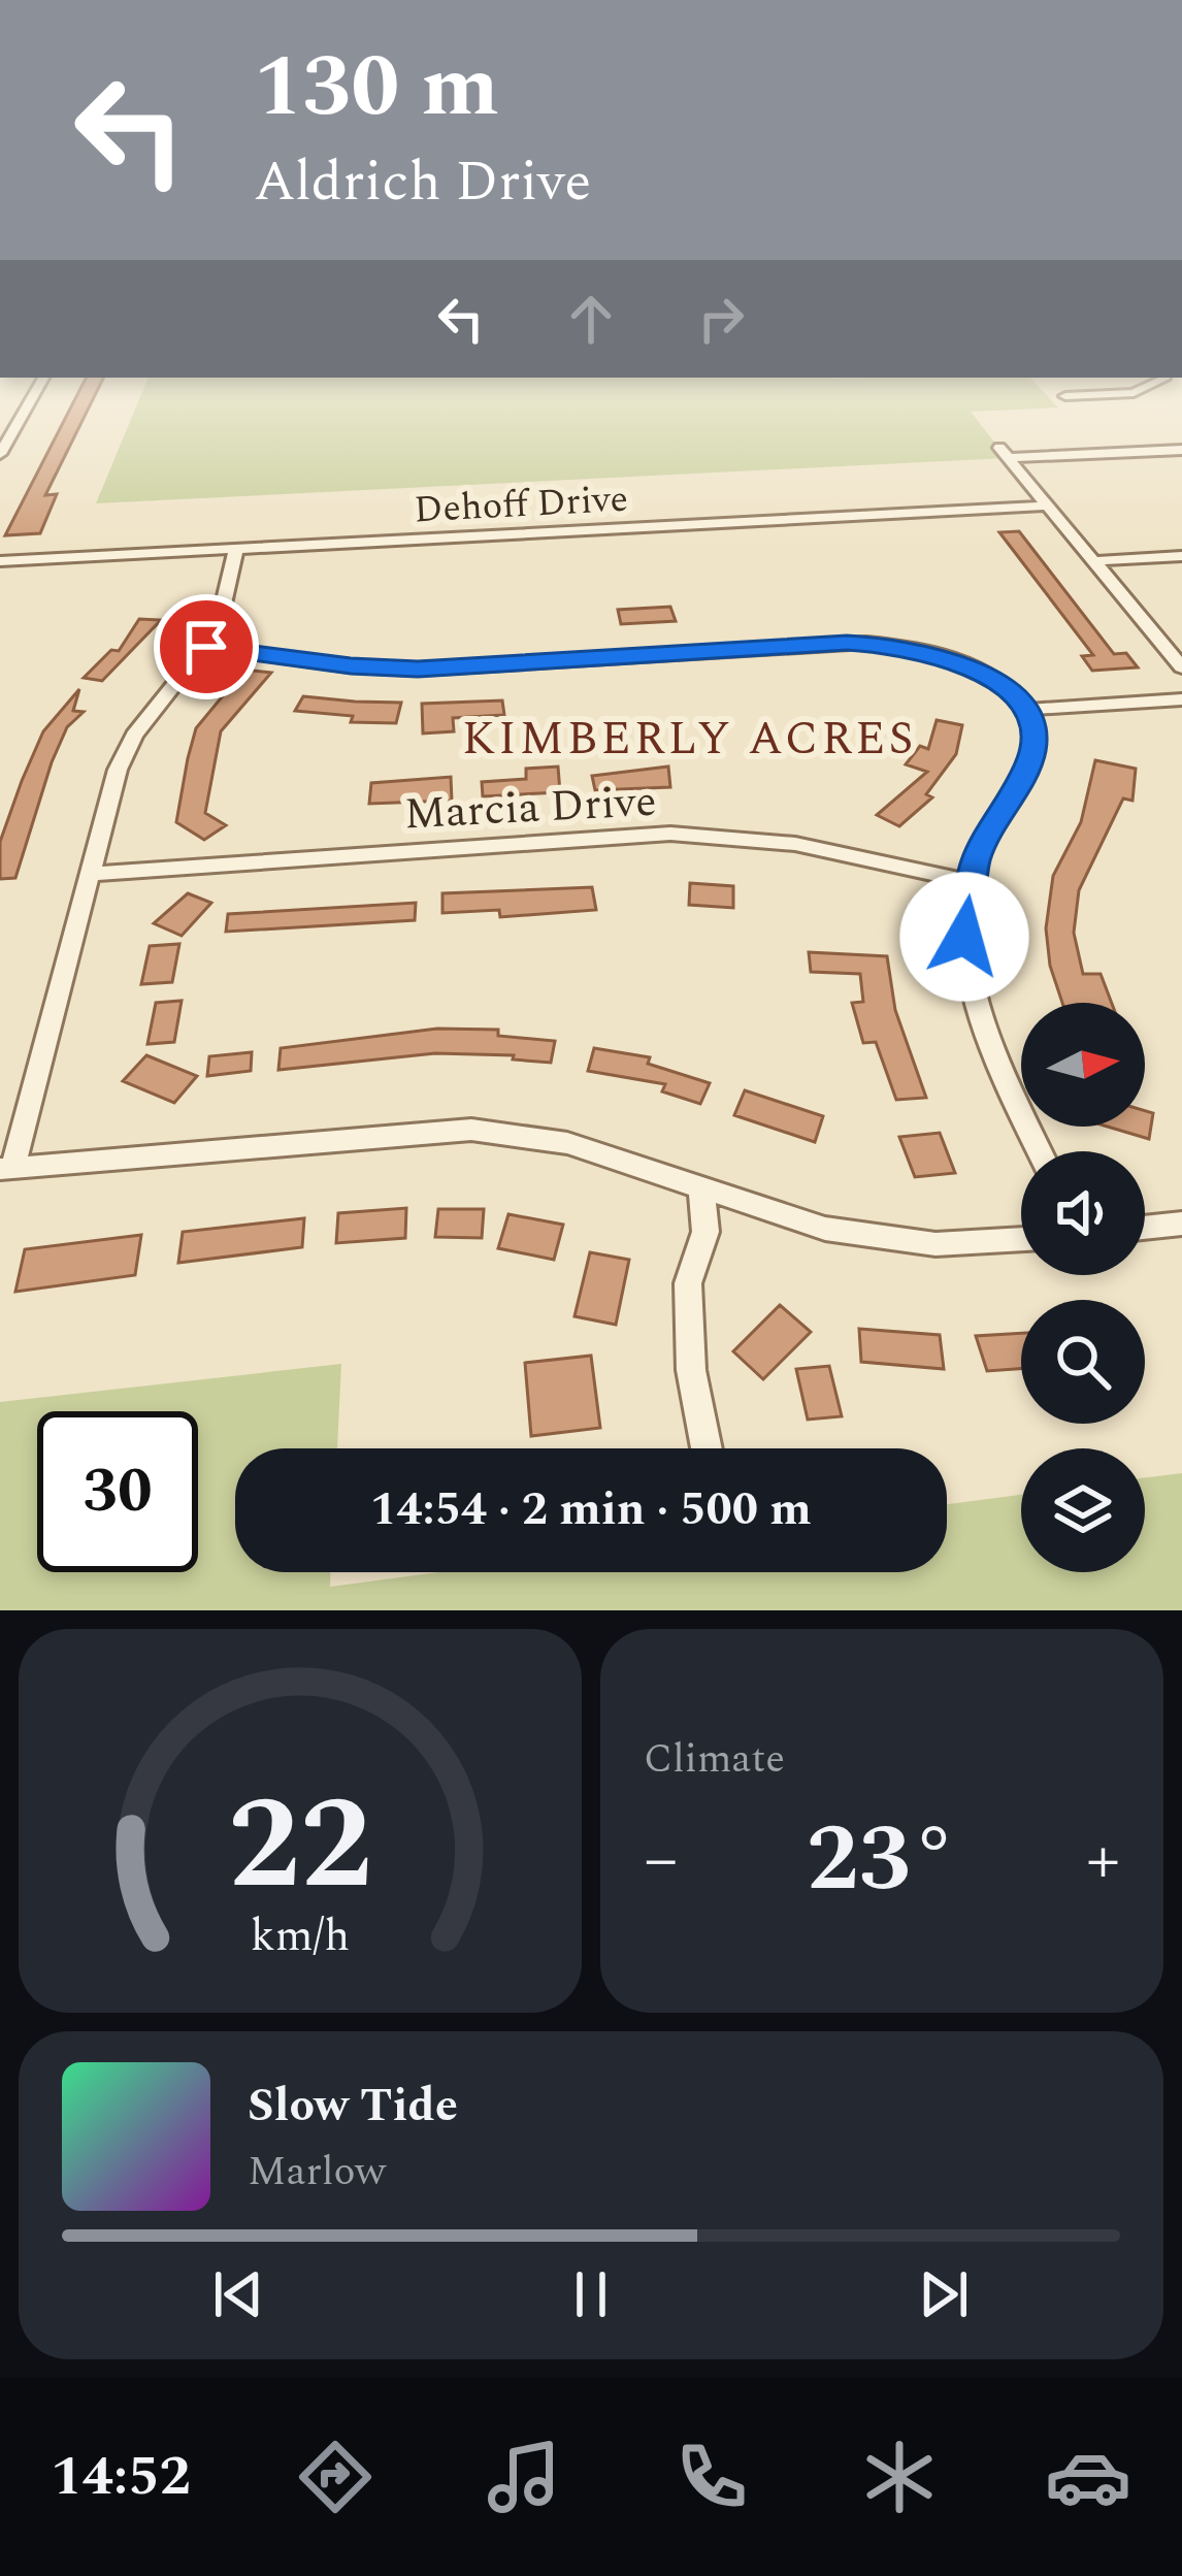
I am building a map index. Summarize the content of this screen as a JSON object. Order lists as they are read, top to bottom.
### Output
{
  "streets": {
    "street": ["Dehoff Drive", "Marcia Drive"]
  },
  "districts": ["KIMBERLY ACRES"],
  "north": "right",
  "page": {
    "turn": ["130 m", "Aldrich Drive"],
    "limit": "30",
    "trip": "14:54 · 2 min · 500 m",
    "tile": "Climate",
    "heat": ["−", "23°", "+"],
    "song": ["Slow Tide", "Marlow"],
    "tabs": "14:52",
    "gauge": ["22", "km/h"]
  }
}
